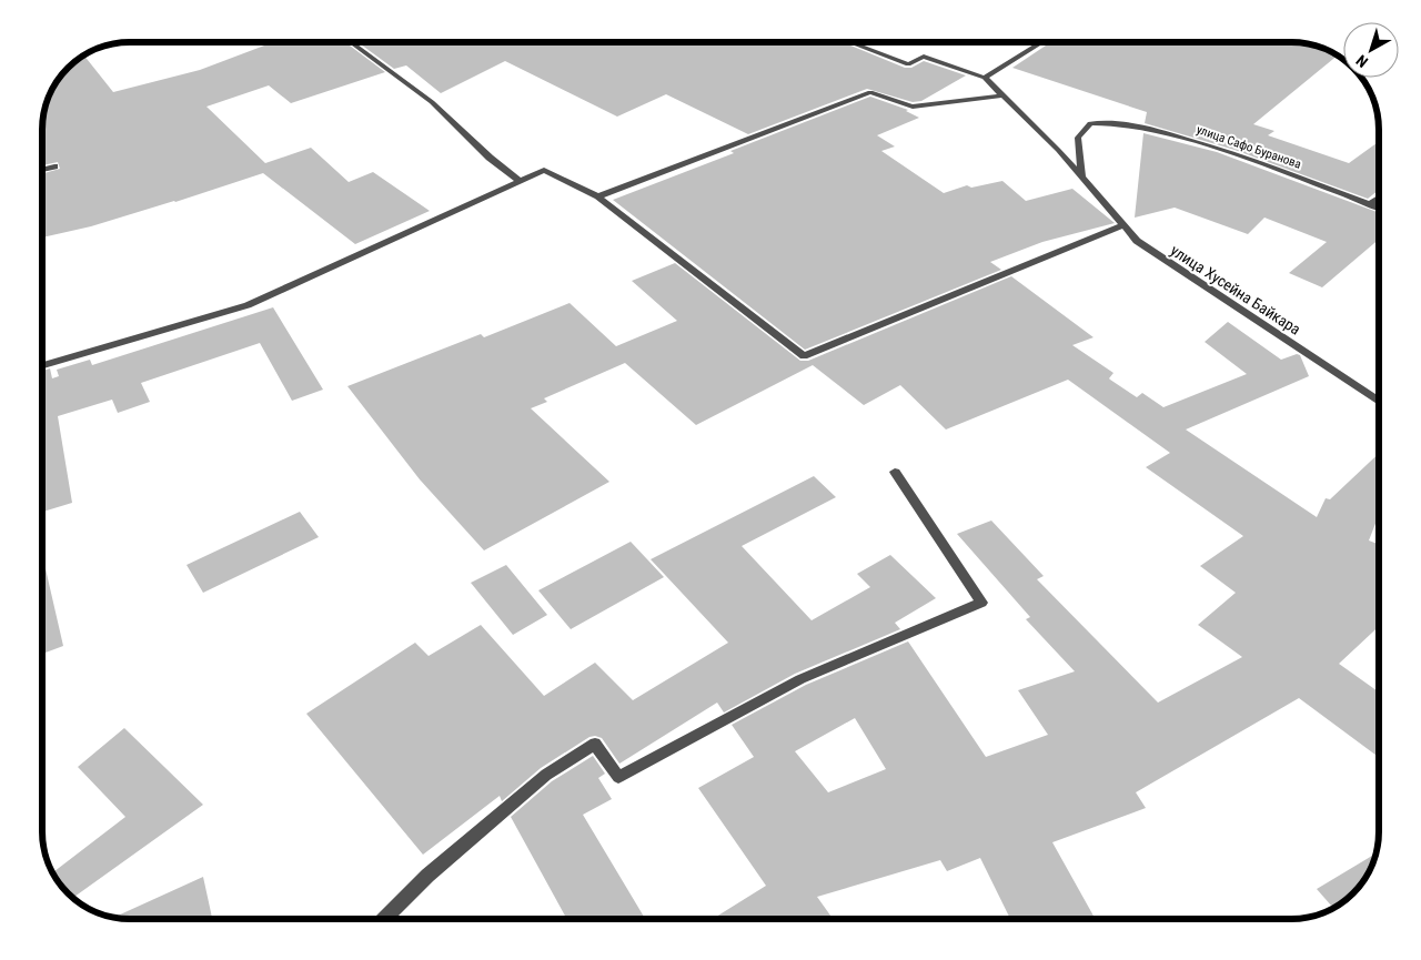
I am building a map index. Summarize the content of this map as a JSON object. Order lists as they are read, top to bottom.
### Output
{
  "streets": {
    "street": ["улица Сафо Буранова", "улица Хусейна Байкара"]
  },
  "crossings": [
    ["улица Сафо Буранова", "улица Хусейна Байкара"]
  ],
  "north": "bottom left"
}
